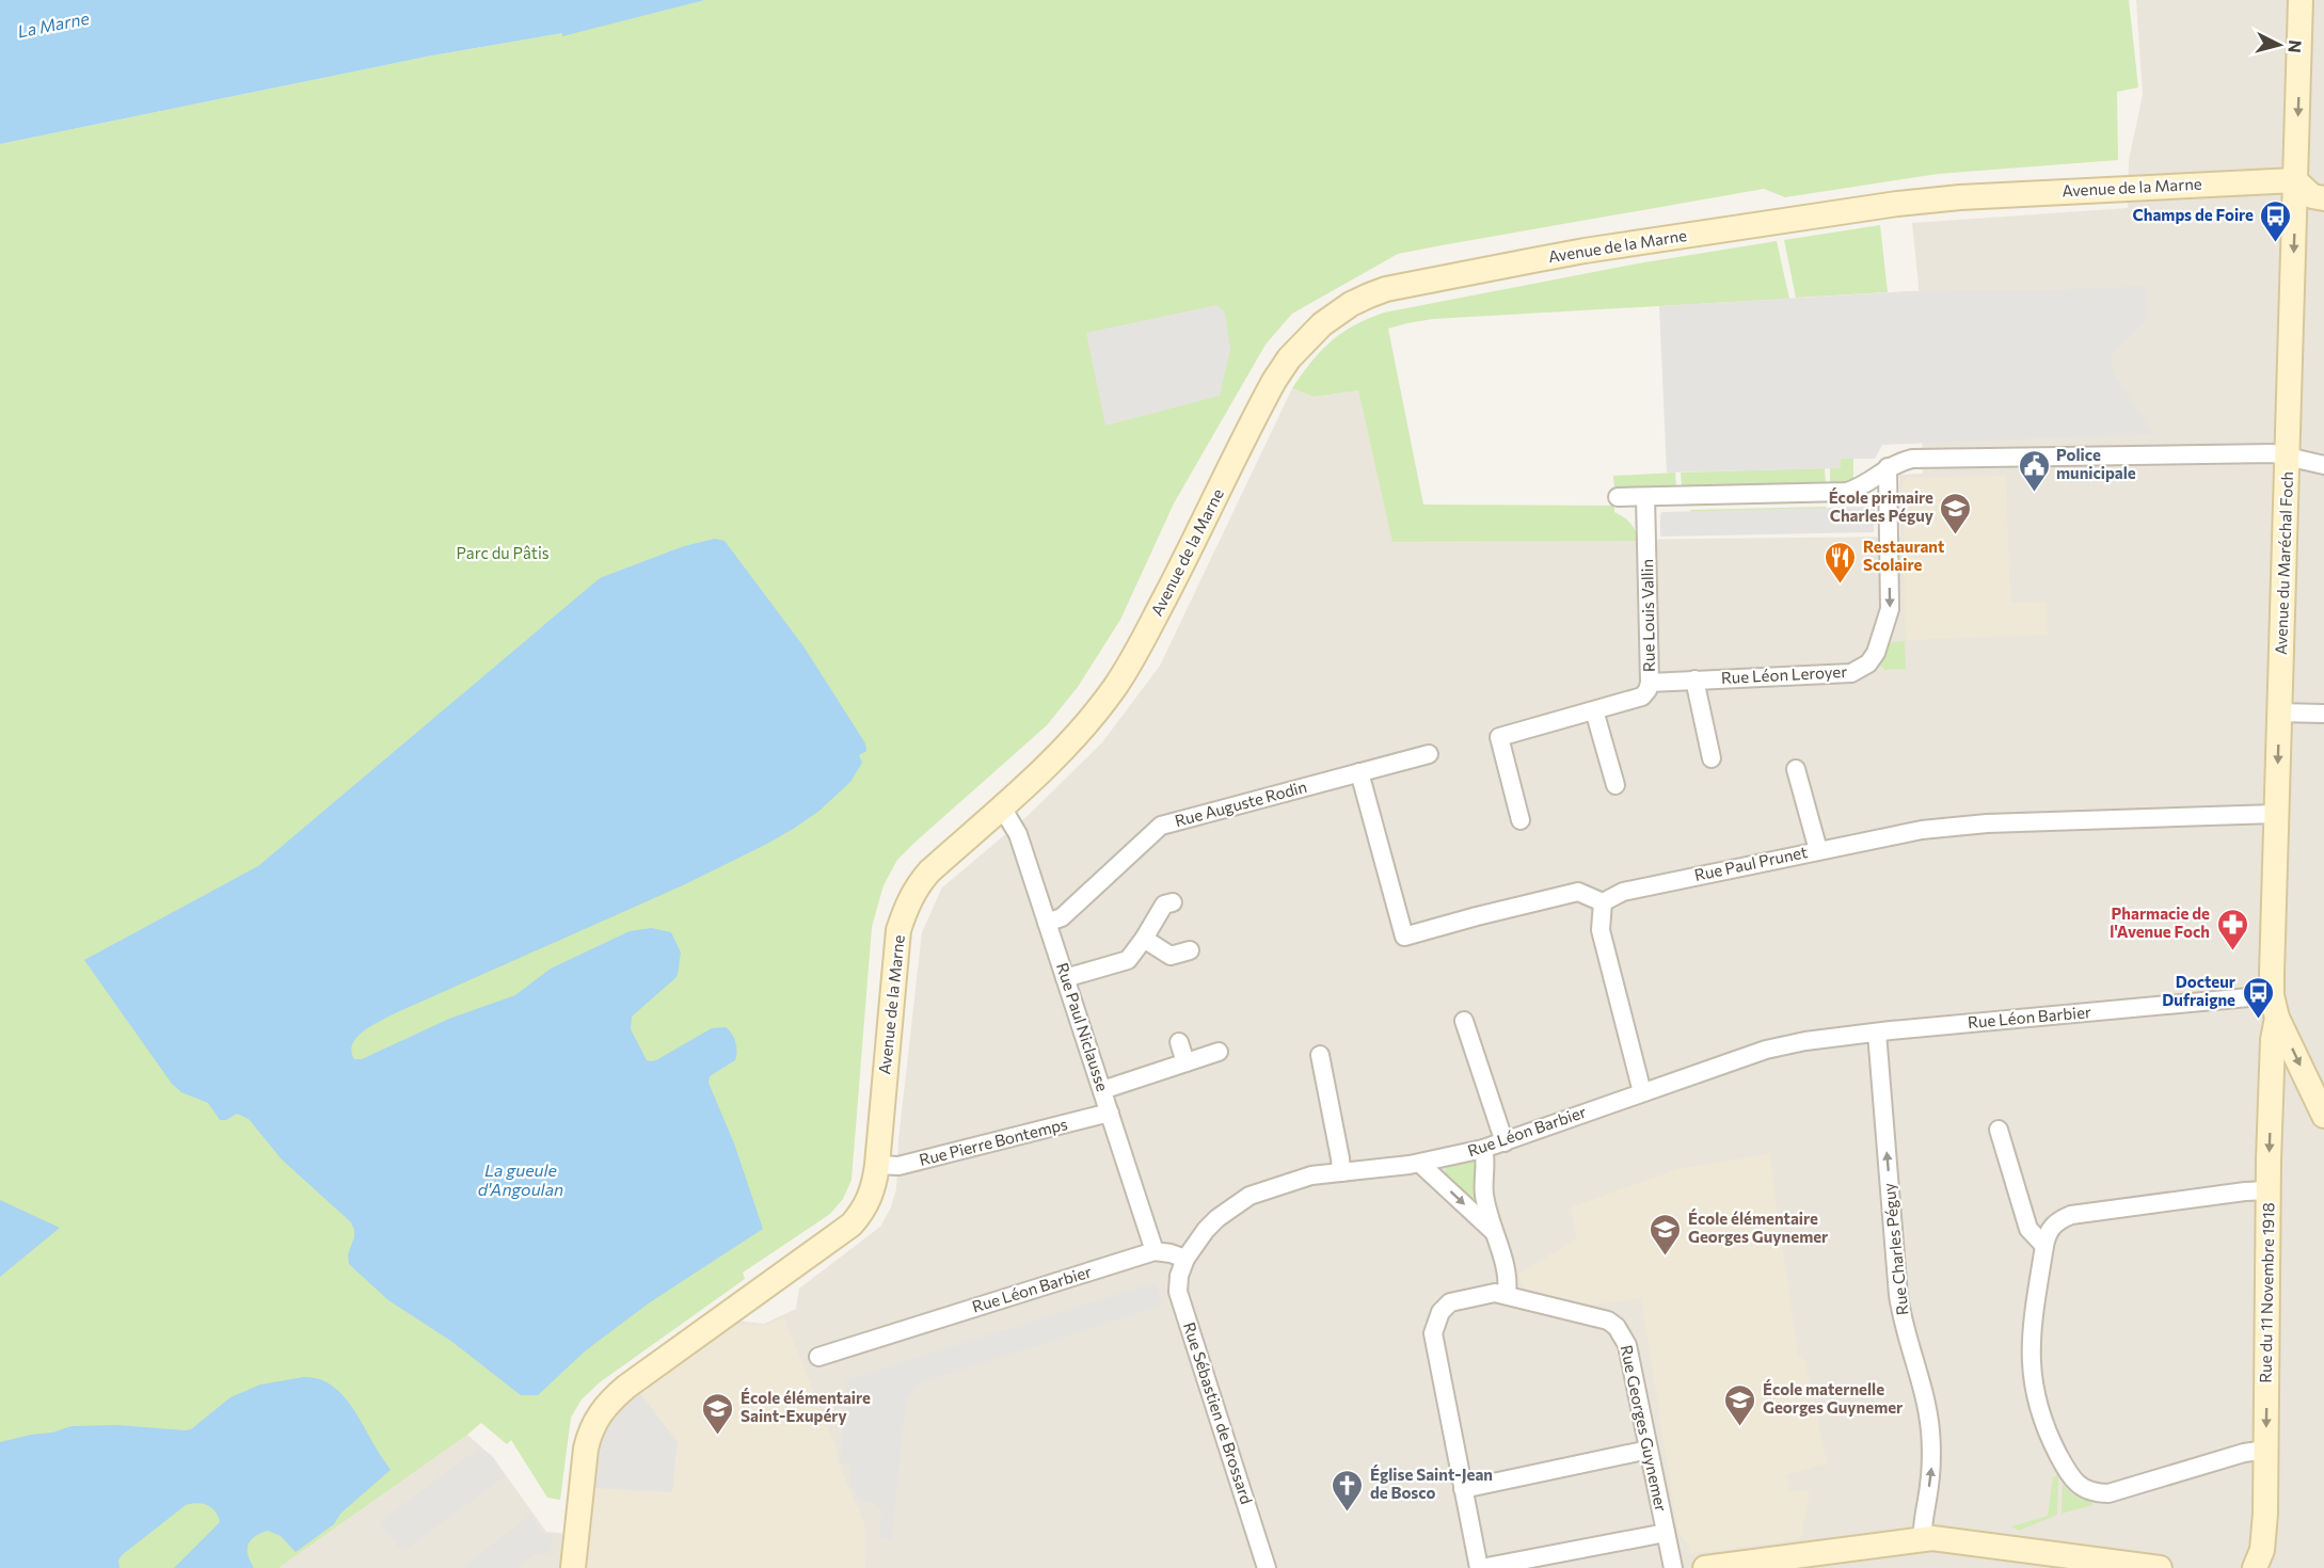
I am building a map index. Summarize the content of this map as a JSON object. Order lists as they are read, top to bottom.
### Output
{
  "streets": {
    "street": [
      "Avenue de la Marne",
      "Avenue du Maréchal Foch",
      "Rue Louis Vallin",
      "Rue Léon Leroyer",
      "Rue Auguste Rodin",
      "Rue Paul Prunet",
      "Rue Léon Barbier",
      "Rue Paul Niclausse",
      "Rue Pierre Bontemps",
      "Rue Charles Péguy",
      "Rue du 11 Novembre 1918",
      "Rue Sébastien de Brossard",
      "Rue Georges Guynemer"
    ]
  },
  "crossings": [
    ["Avenue de la Marne", "Avenue du Maréchal Foch"],
    ["Avenue de la Marne", "Rue Paul Niclausse"],
    ["Avenue de la Marne", "Rue Pierre Bontemps"],
    ["Avenue du Maréchal Foch", "Rue Paul Prunet"],
    ["Avenue du Maréchal Foch", "Rue Léon Barbier"],
    ["Avenue du Maréchal Foch", "Rue du 11 Novembre 1918"],
    ["Rue Louis Vallin", "Rue Léon Leroyer"],
    ["Rue Auguste Rodin", "Rue Paul Niclausse"],
    ["Rue Léon Barbier", "Rue Paul Niclausse"],
    ["Rue Léon Barbier", "Rue Charles Péguy"],
    ["Rue Léon Barbier", "Rue du 11 Novembre 1918"],
    ["Rue Léon Barbier", "Rue Sébastien de Brossard"],
    ["Rue Paul Niclausse", "Rue Pierre Bontemps"]
  ],
  "one_way": ["Avenue du Maréchal Foch", "Rue Charles Péguy", "Rue du 11 Novembre 1918"],
  "water": ["La Marne", "La gueule d'Angoulan"],
  "parks": ["Parc du Pâtis"],
  "places": {
    "bus stop": ["Champs de Foire", "Docteur Dufraigne"],
    "public building": ["Police municipale"],
    "school or university": [
      "École primaire Charles Péguy",
      "École élémentaire Georges Guynemer",
      "École maternelle Georges Guynemer",
      "École élémentaire Saint-Exupéry"
    ],
    "restaurant": ["Restaurant Scolaire"],
    "pharmacy": ["Pharmacie de l'Avenue Foch"],
    "church": ["Église Saint-Jean de Bosco"]
  },
  "north": "right"
}
